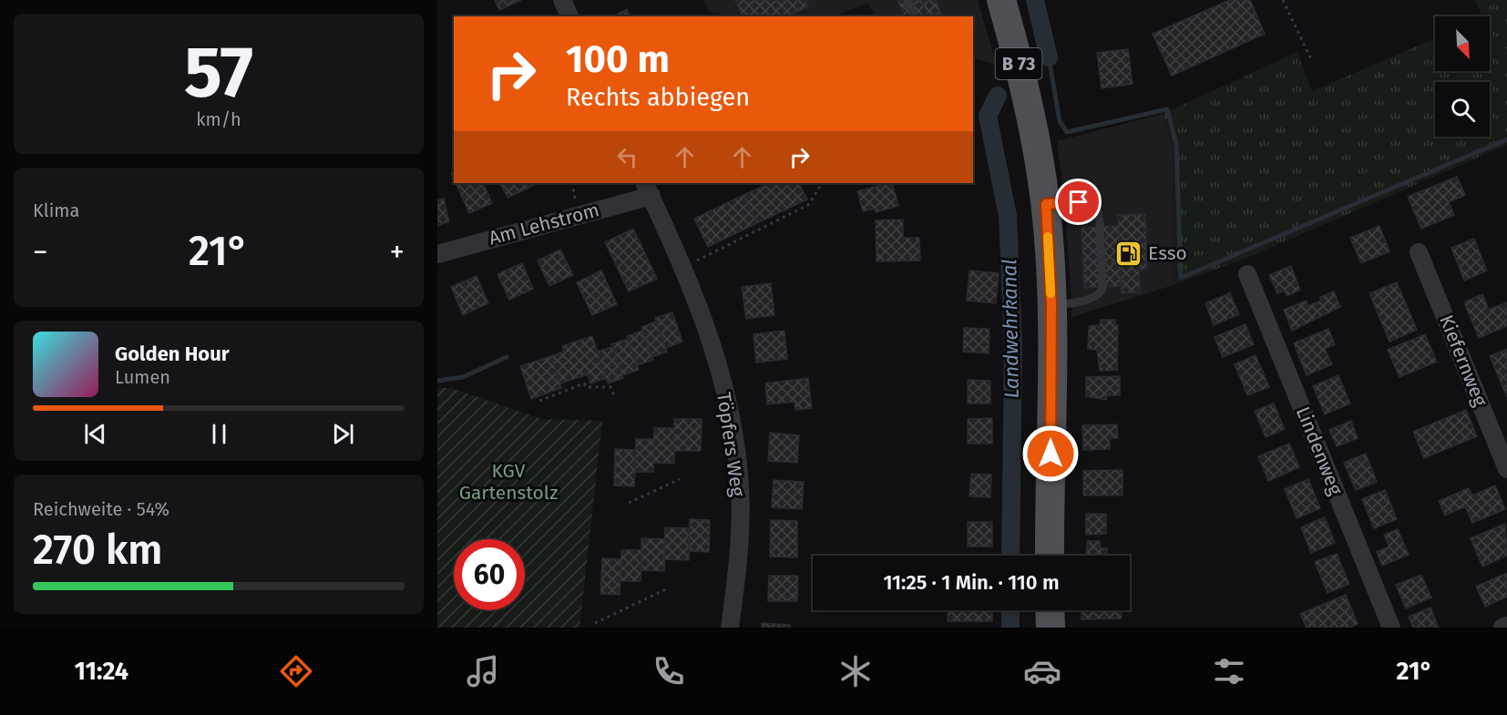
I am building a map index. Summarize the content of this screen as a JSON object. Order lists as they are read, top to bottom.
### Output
{
  "streets": {
    "main road": ["B 73"],
    "street": [
      "Am Lehstrom",
      "Kiefernweg",
      "Töpfers Weg",
      "Lindenweg"
    ]
  },
  "crossings": [
    ["Am Lehstrom", "Töpfers Weg"]
  ],
  "water": ["Landwehrkanal"],
  "parks": ["KGV Gartenstolz"],
  "places": {
    "fuel station": ["Esso"]
  },
  "north": "bottom right",
  "page": {
    "tile": [
      ["57", "km/h"],
      "Klima",
      ["Reichweite · 54%", "270 km"]
    ],
    "turn": ["100 m", "Rechts abbiegen"],
    "heat": ["−", "21°", "+"],
    "song": ["Golden Hour", "Lumen"],
    "limit": "60",
    "trip": "11:25 · 1 Min. · 110 m",
    "tabs": ["11:24", "21°"]
  }
}
